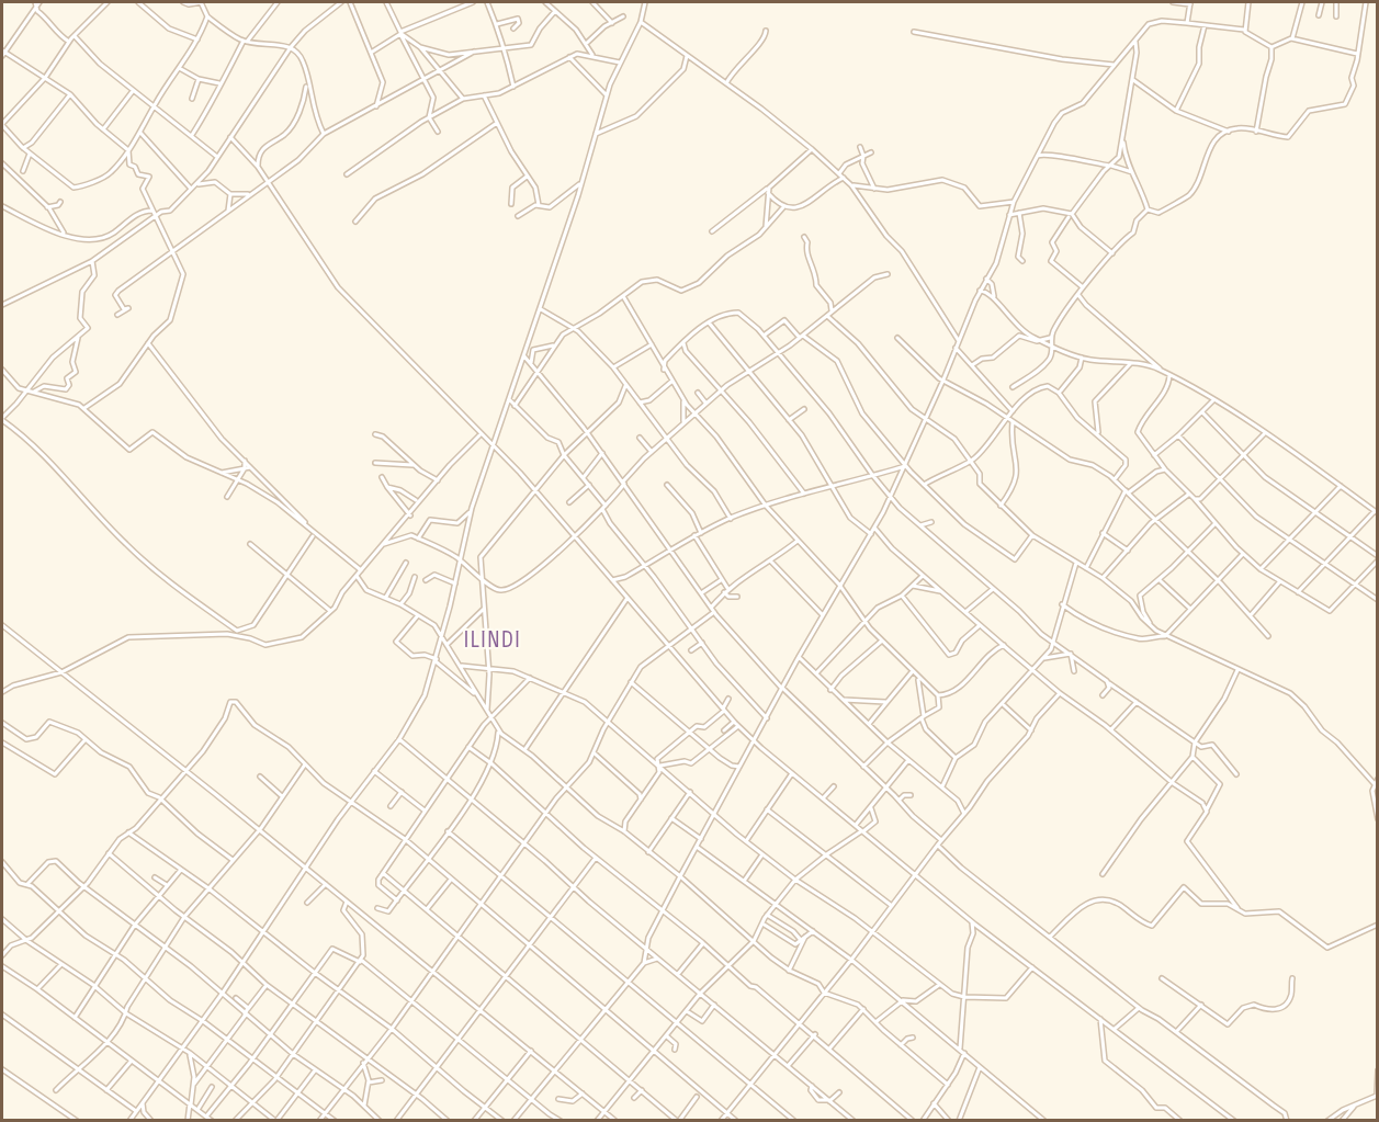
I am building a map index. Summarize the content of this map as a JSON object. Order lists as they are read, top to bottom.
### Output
{
  "districts": ["ILINDI"]
}
